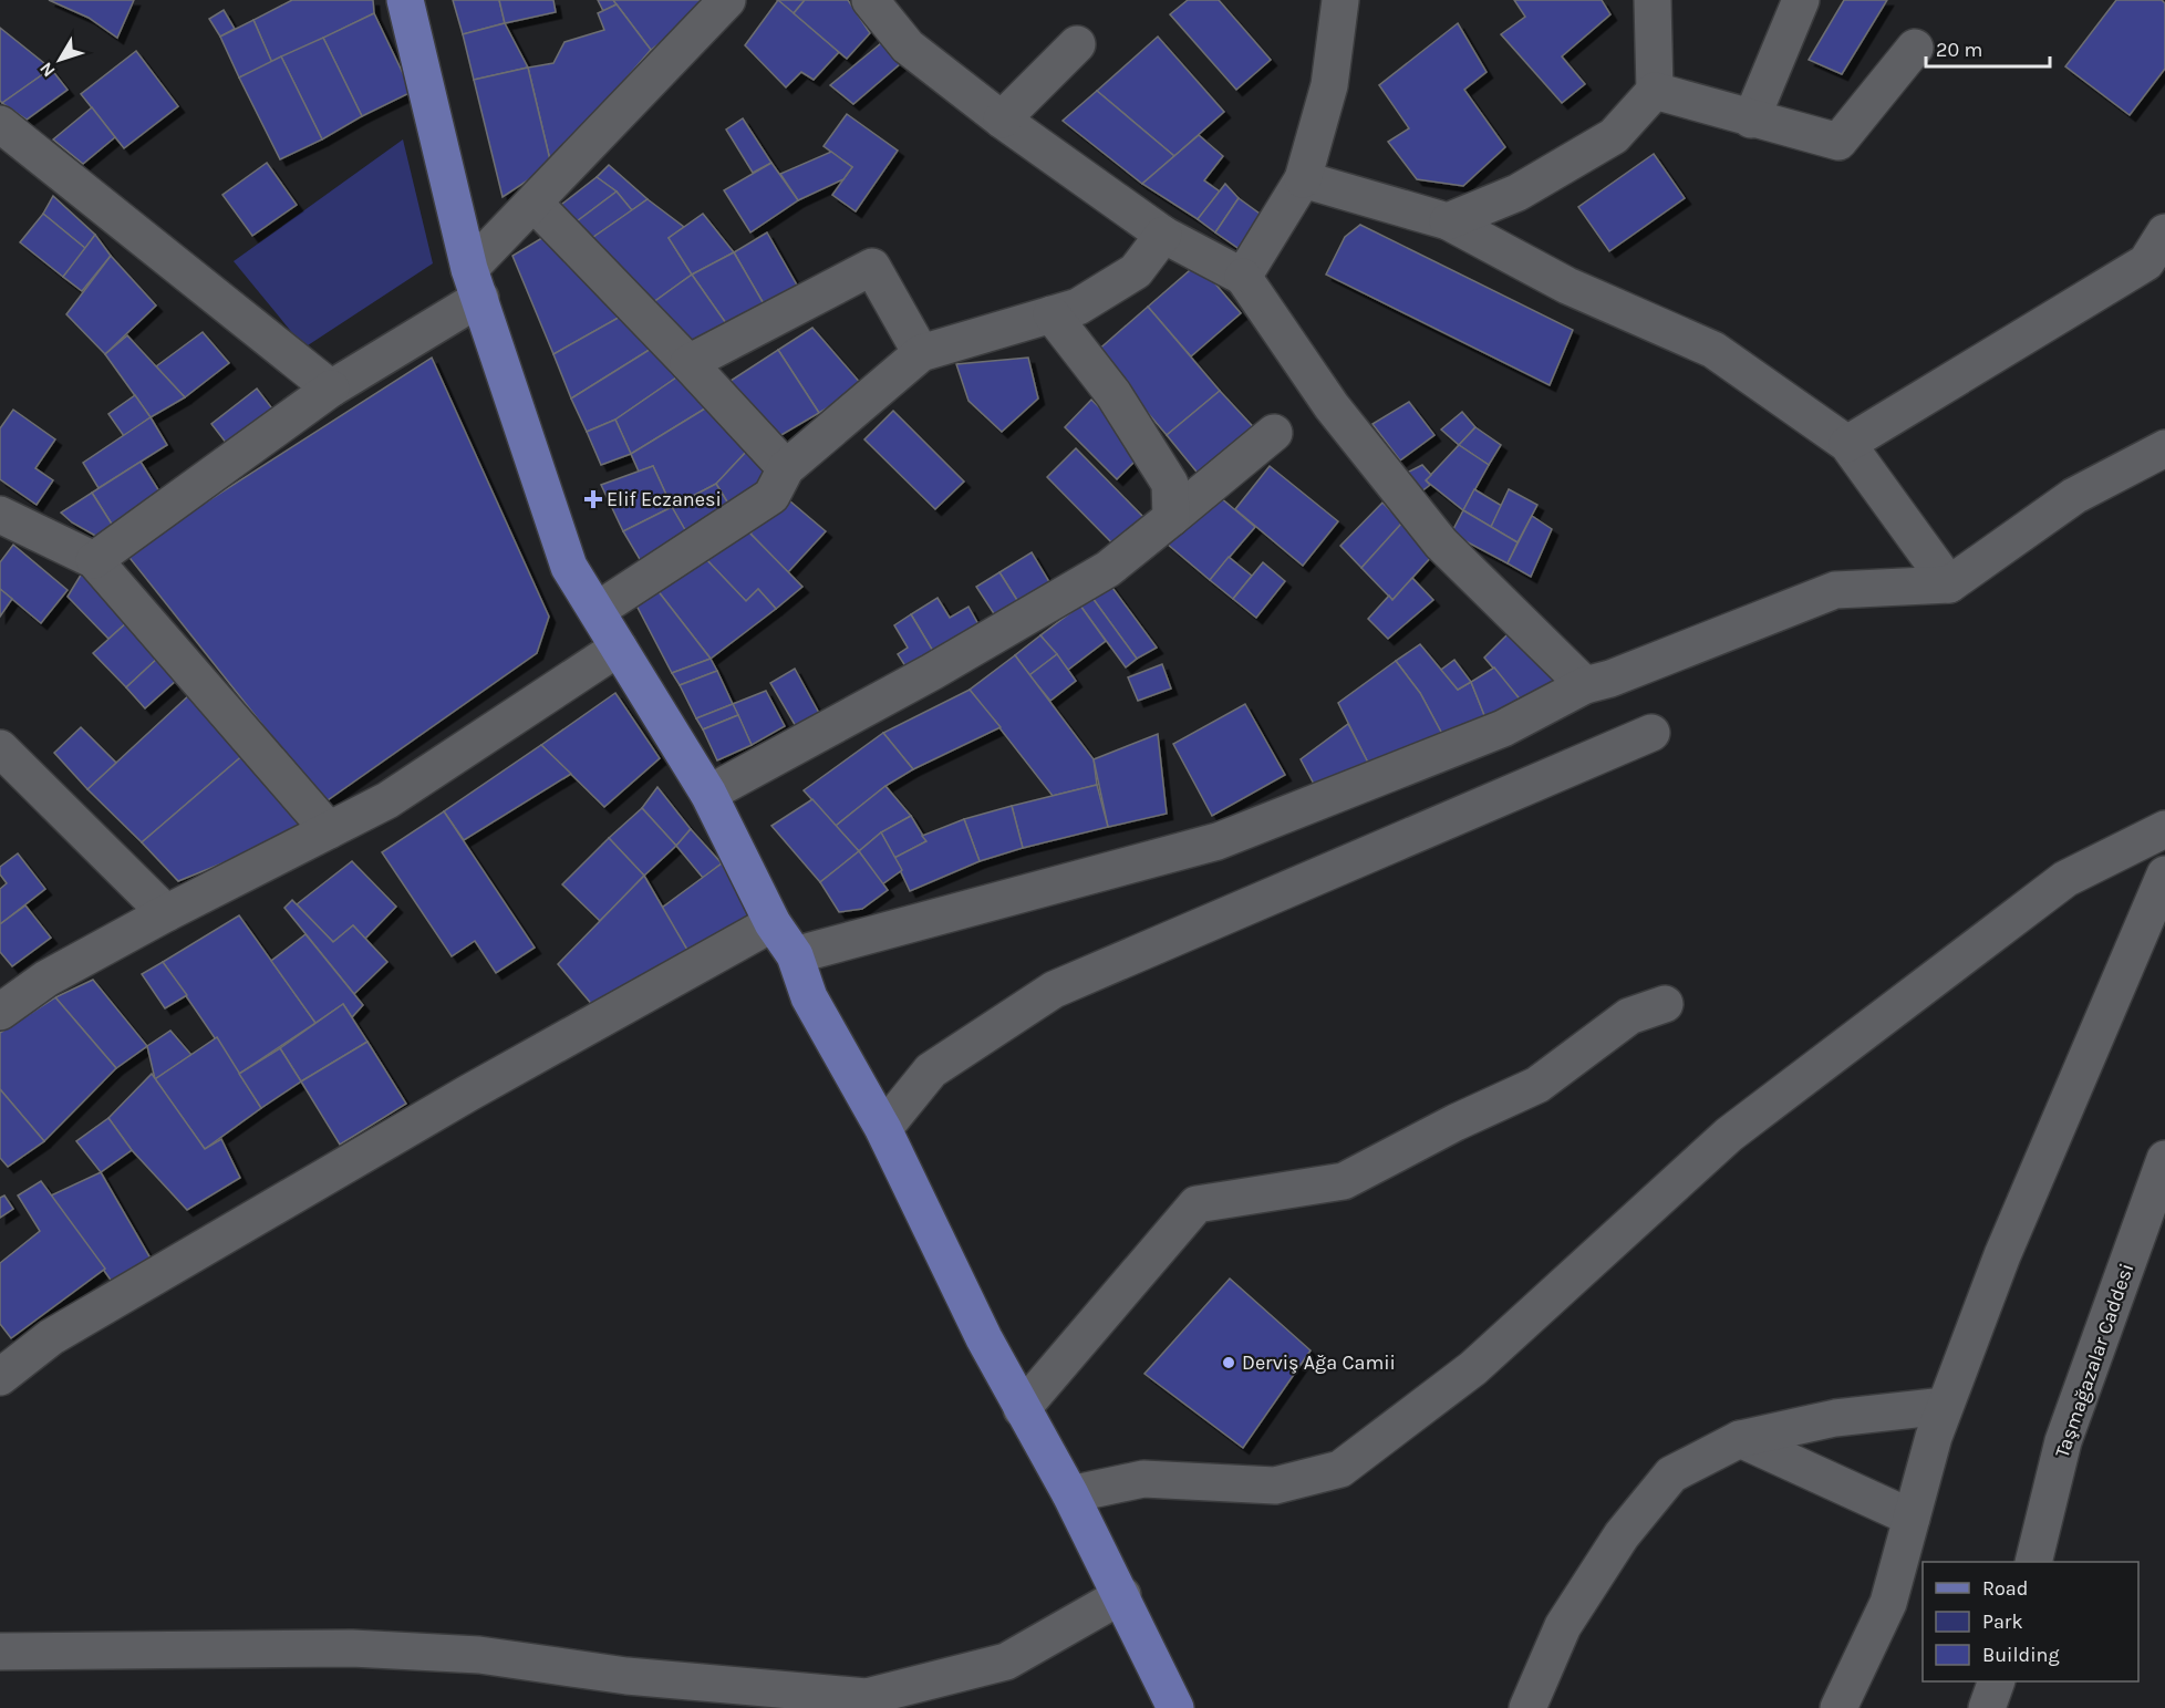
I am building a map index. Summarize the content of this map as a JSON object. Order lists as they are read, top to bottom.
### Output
{
  "streets": {
    "street": ["Taşmağazalar Caddesi"]
  },
  "places": {
    "health": ["Elif Eczanesi"],
    "other": ["Derviş Ağa Camii"]
  },
  "legend": ["Road", "Park", "Building"],
  "scale_bar": "20 m",
  "north": "bottom left"
}
